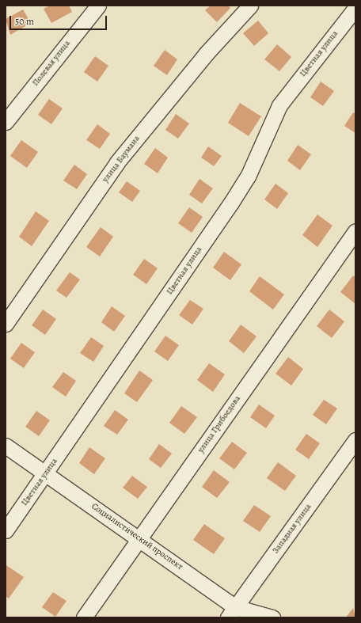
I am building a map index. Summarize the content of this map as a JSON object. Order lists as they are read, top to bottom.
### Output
{
  "streets": {
    "street": [
      "Цветная улица",
      "Полевая улица",
      "улица Баумана",
      "улица Грибоедова",
      "Западная улица",
      "Социалистический проспект"
    ]
  },
  "crossings": [
    ["Цветная улица", "Социалистический проспект"],
    ["улица Грибоедова", "Социалистический проспект"],
    ["Западная улица", "Социалистический проспект"]
  ],
  "scale_bar": "50 m"
}
